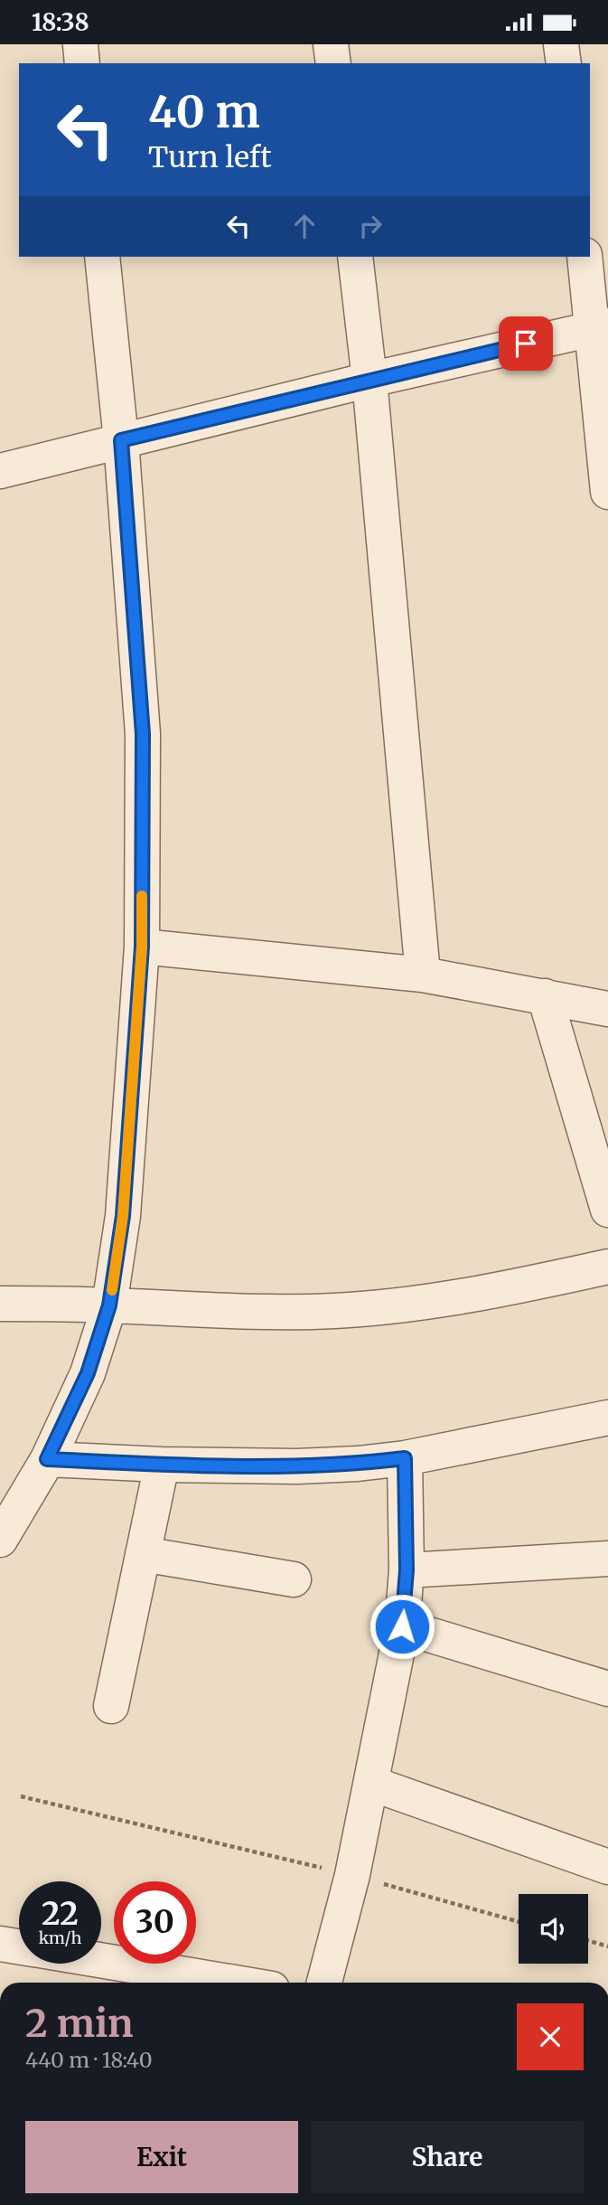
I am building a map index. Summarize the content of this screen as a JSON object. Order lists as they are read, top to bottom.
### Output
{
  "page": {
    "status": "18:38",
    "turn": ["40 m", "Turn left"],
    "speed": "22 km/h",
    "limit": "30",
    "heading": ["2 min", "440 m · 18:40"],
    "buttons": ["Exit", "Share"]
  }
}
